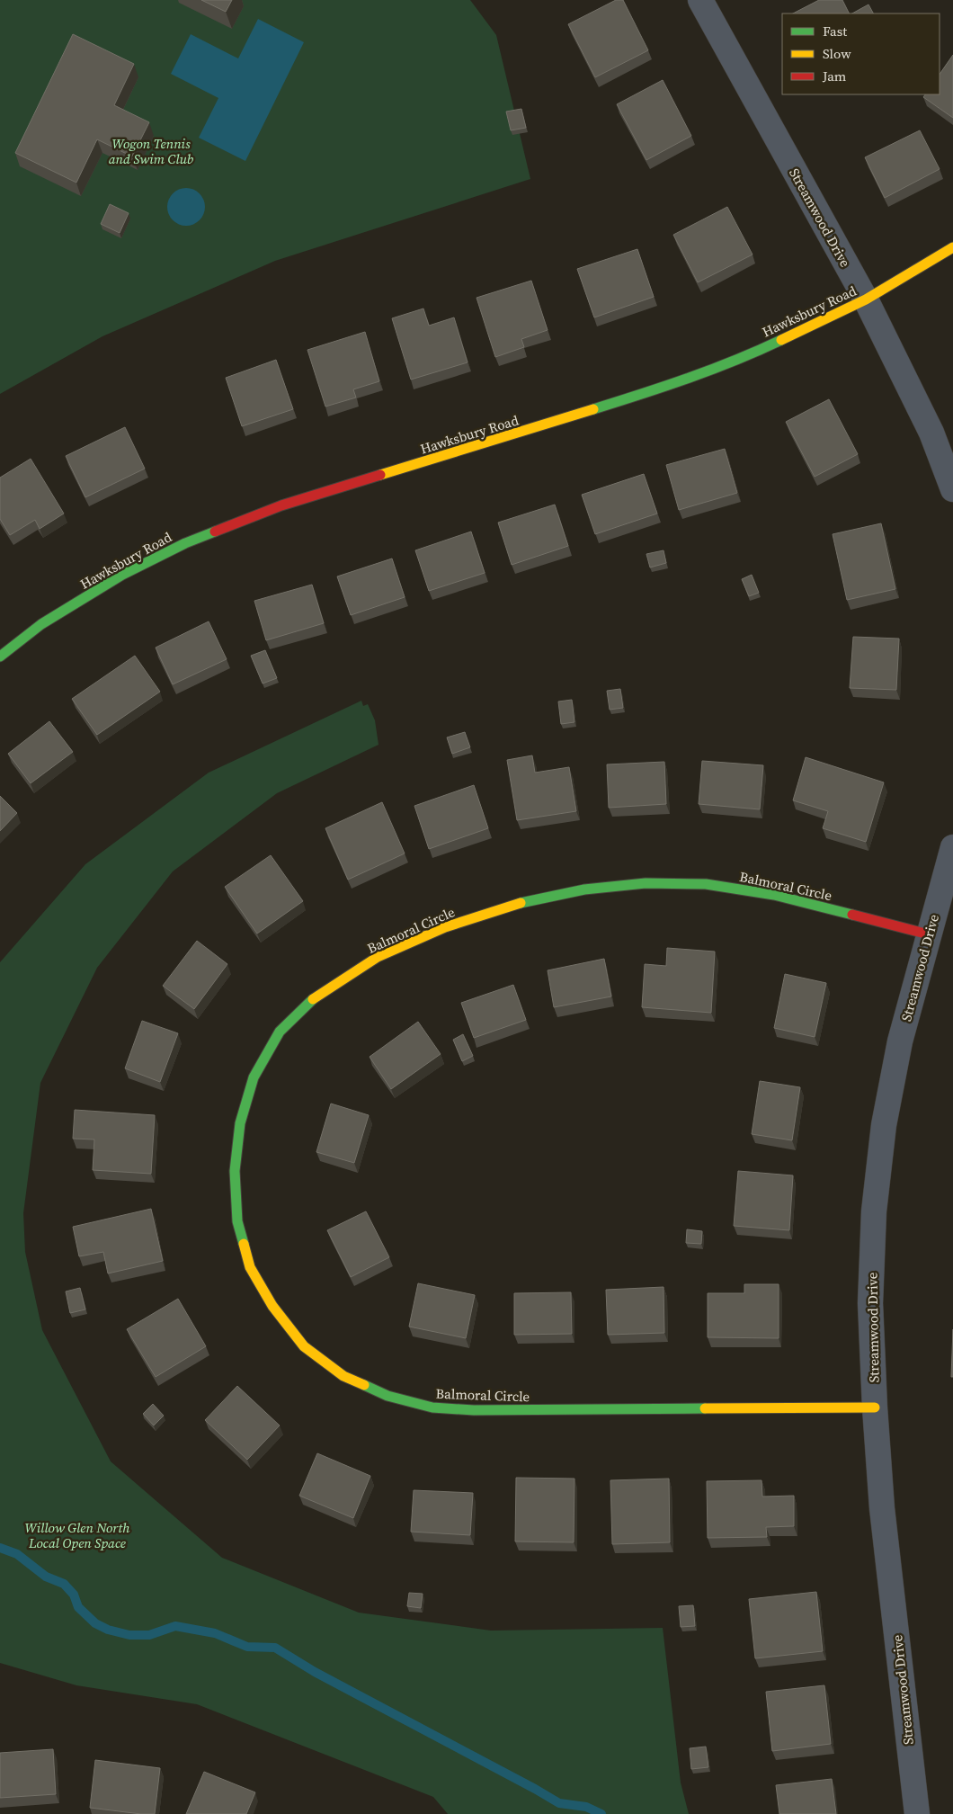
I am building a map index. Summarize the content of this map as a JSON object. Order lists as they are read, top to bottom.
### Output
{
  "streets": {
    "street": ["Streamwood Drive", "Hawksbury Road", "Balmoral Circle"]
  },
  "crossings": [
    ["Streamwood Drive", "Hawksbury Road"],
    ["Streamwood Drive", "Balmoral Circle"]
  ],
  "parks": ["Wogon Tennis and Swim Club", "Willow Glen North Local Open Space"],
  "legend": ["Fast", "Slow", "Jam"]
}
